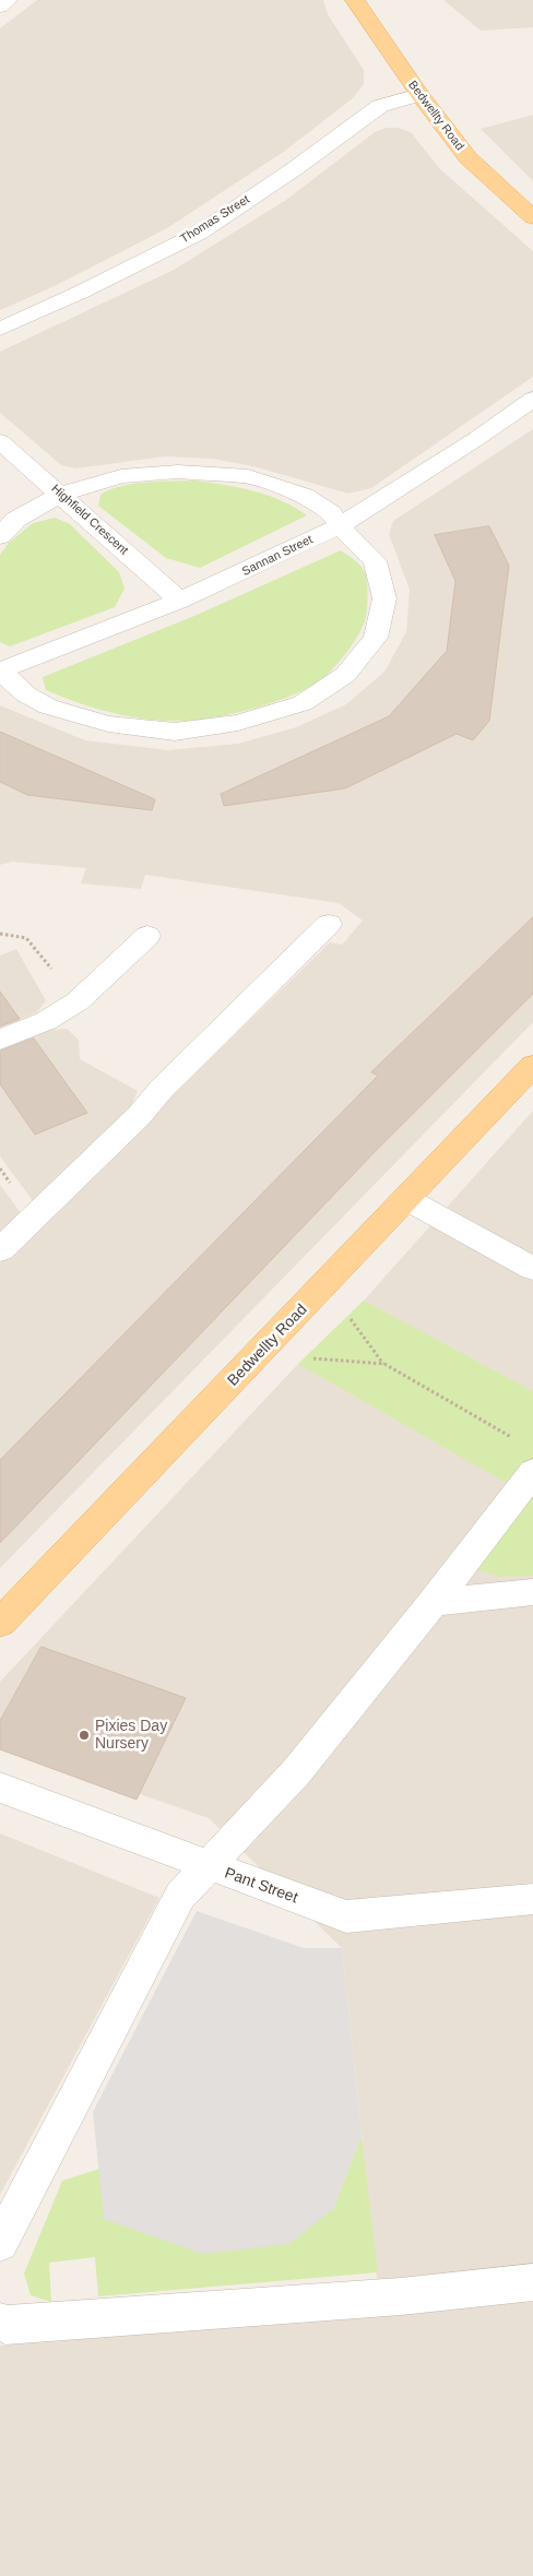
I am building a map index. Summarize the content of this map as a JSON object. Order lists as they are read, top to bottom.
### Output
{
  "streets": {
    "main road": ["Bedwellty Road"],
    "street": [
      "Thomas Street",
      "Highfield Crescent",
      "Sannan Street",
      "Pant Street"
    ]
  },
  "crossings": [
    ["Bedwellty Road", "Thomas Street"],
    ["Highfield Crescent", "Sannan Street"]
  ],
  "places": ["Pixies Day Nursery"]
}
